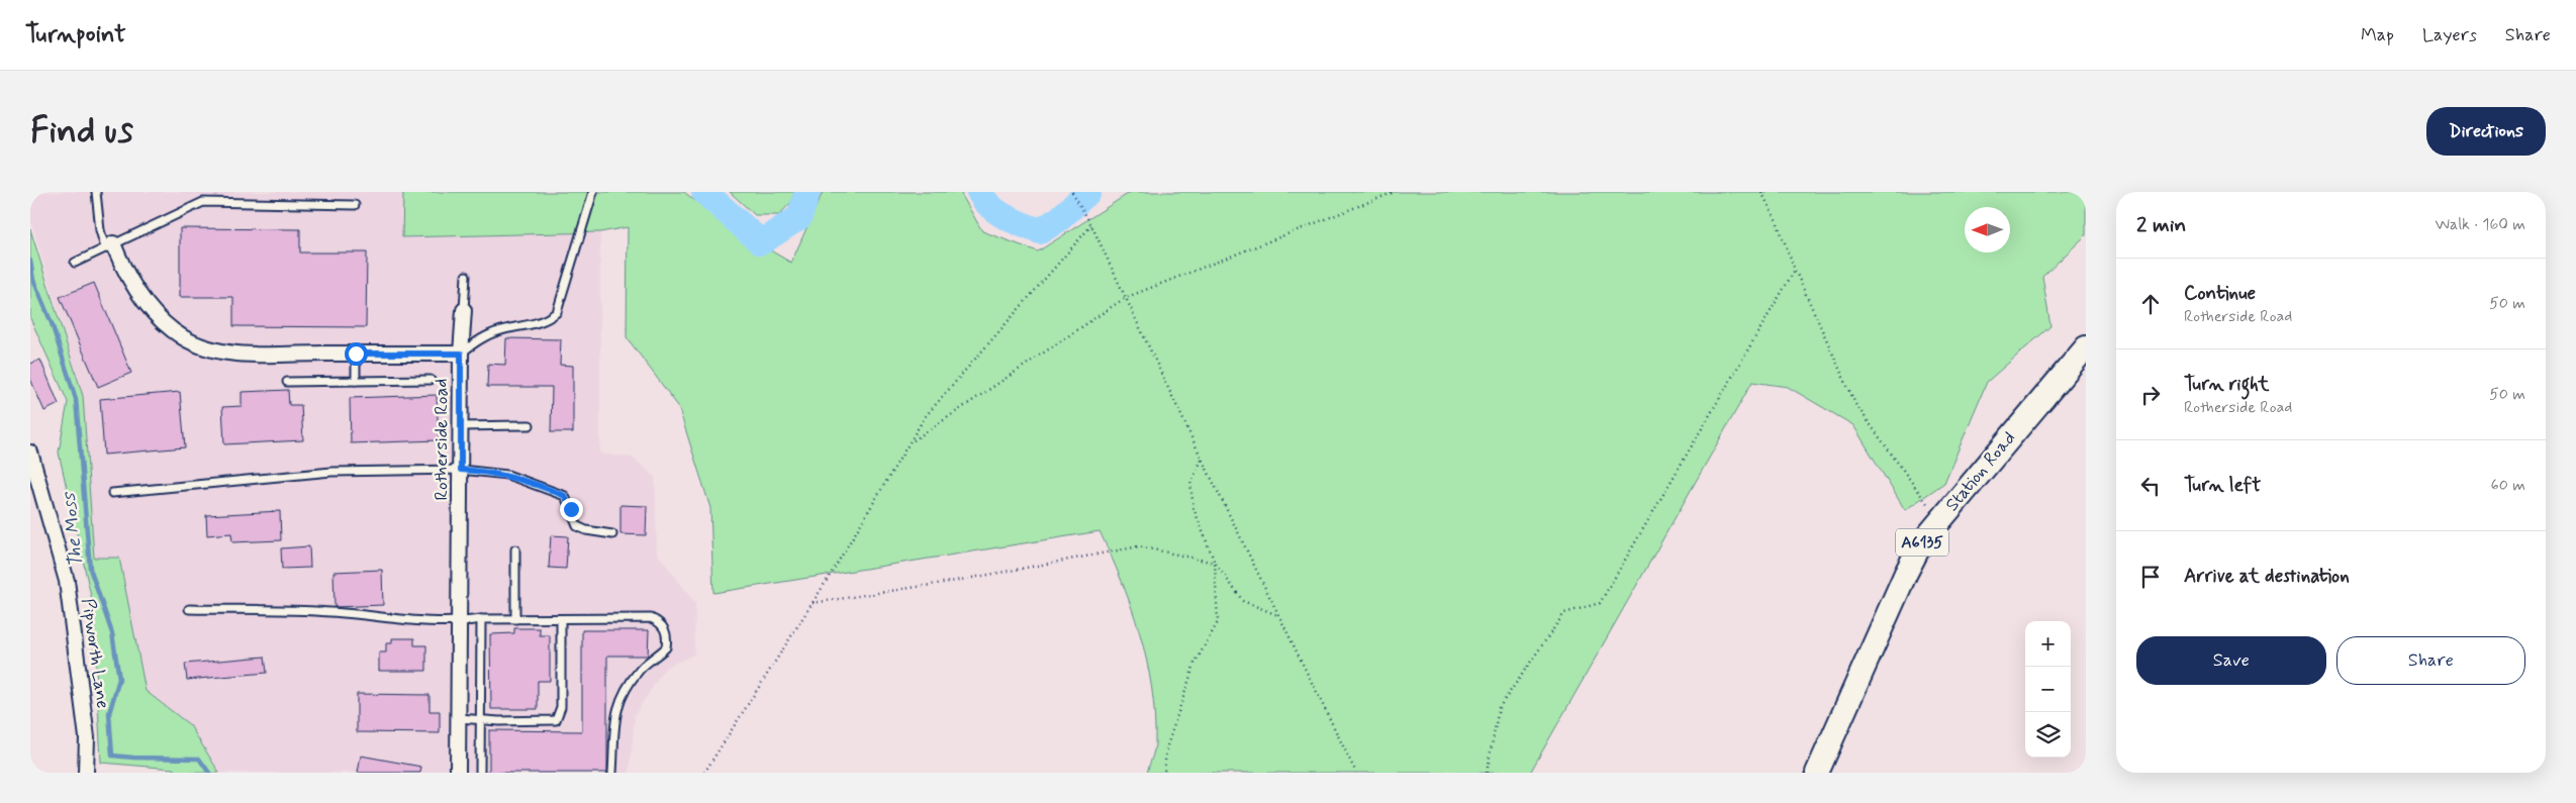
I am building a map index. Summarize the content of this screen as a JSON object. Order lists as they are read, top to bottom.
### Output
{
  "streets": {
    "main road": ["Station Road", "A6135"],
    "street": ["Rotherside Road", "Pipworth Lane"]
  },
  "water": ["The Moss"],
  "north": "left",
  "page": {
    "header": "Turnpoint",
    "nav": ["Map", "Layers", "Share"],
    "buttons": [
      "Directions",
      ["Save", "Share"]
    ],
    "title": "Find us",
    "heading": ["2 min", "Walk · 160 m"],
    "list": [
      ["Continue", "Rotherside Road", "50 m"],
      ["Turn right", "Rotherside Road", "50 m"],
      ["Turn left", "60 m"],
      "Arrive at destination"
    ],
    "map_buttons": ["+", "−"]
  }
}
